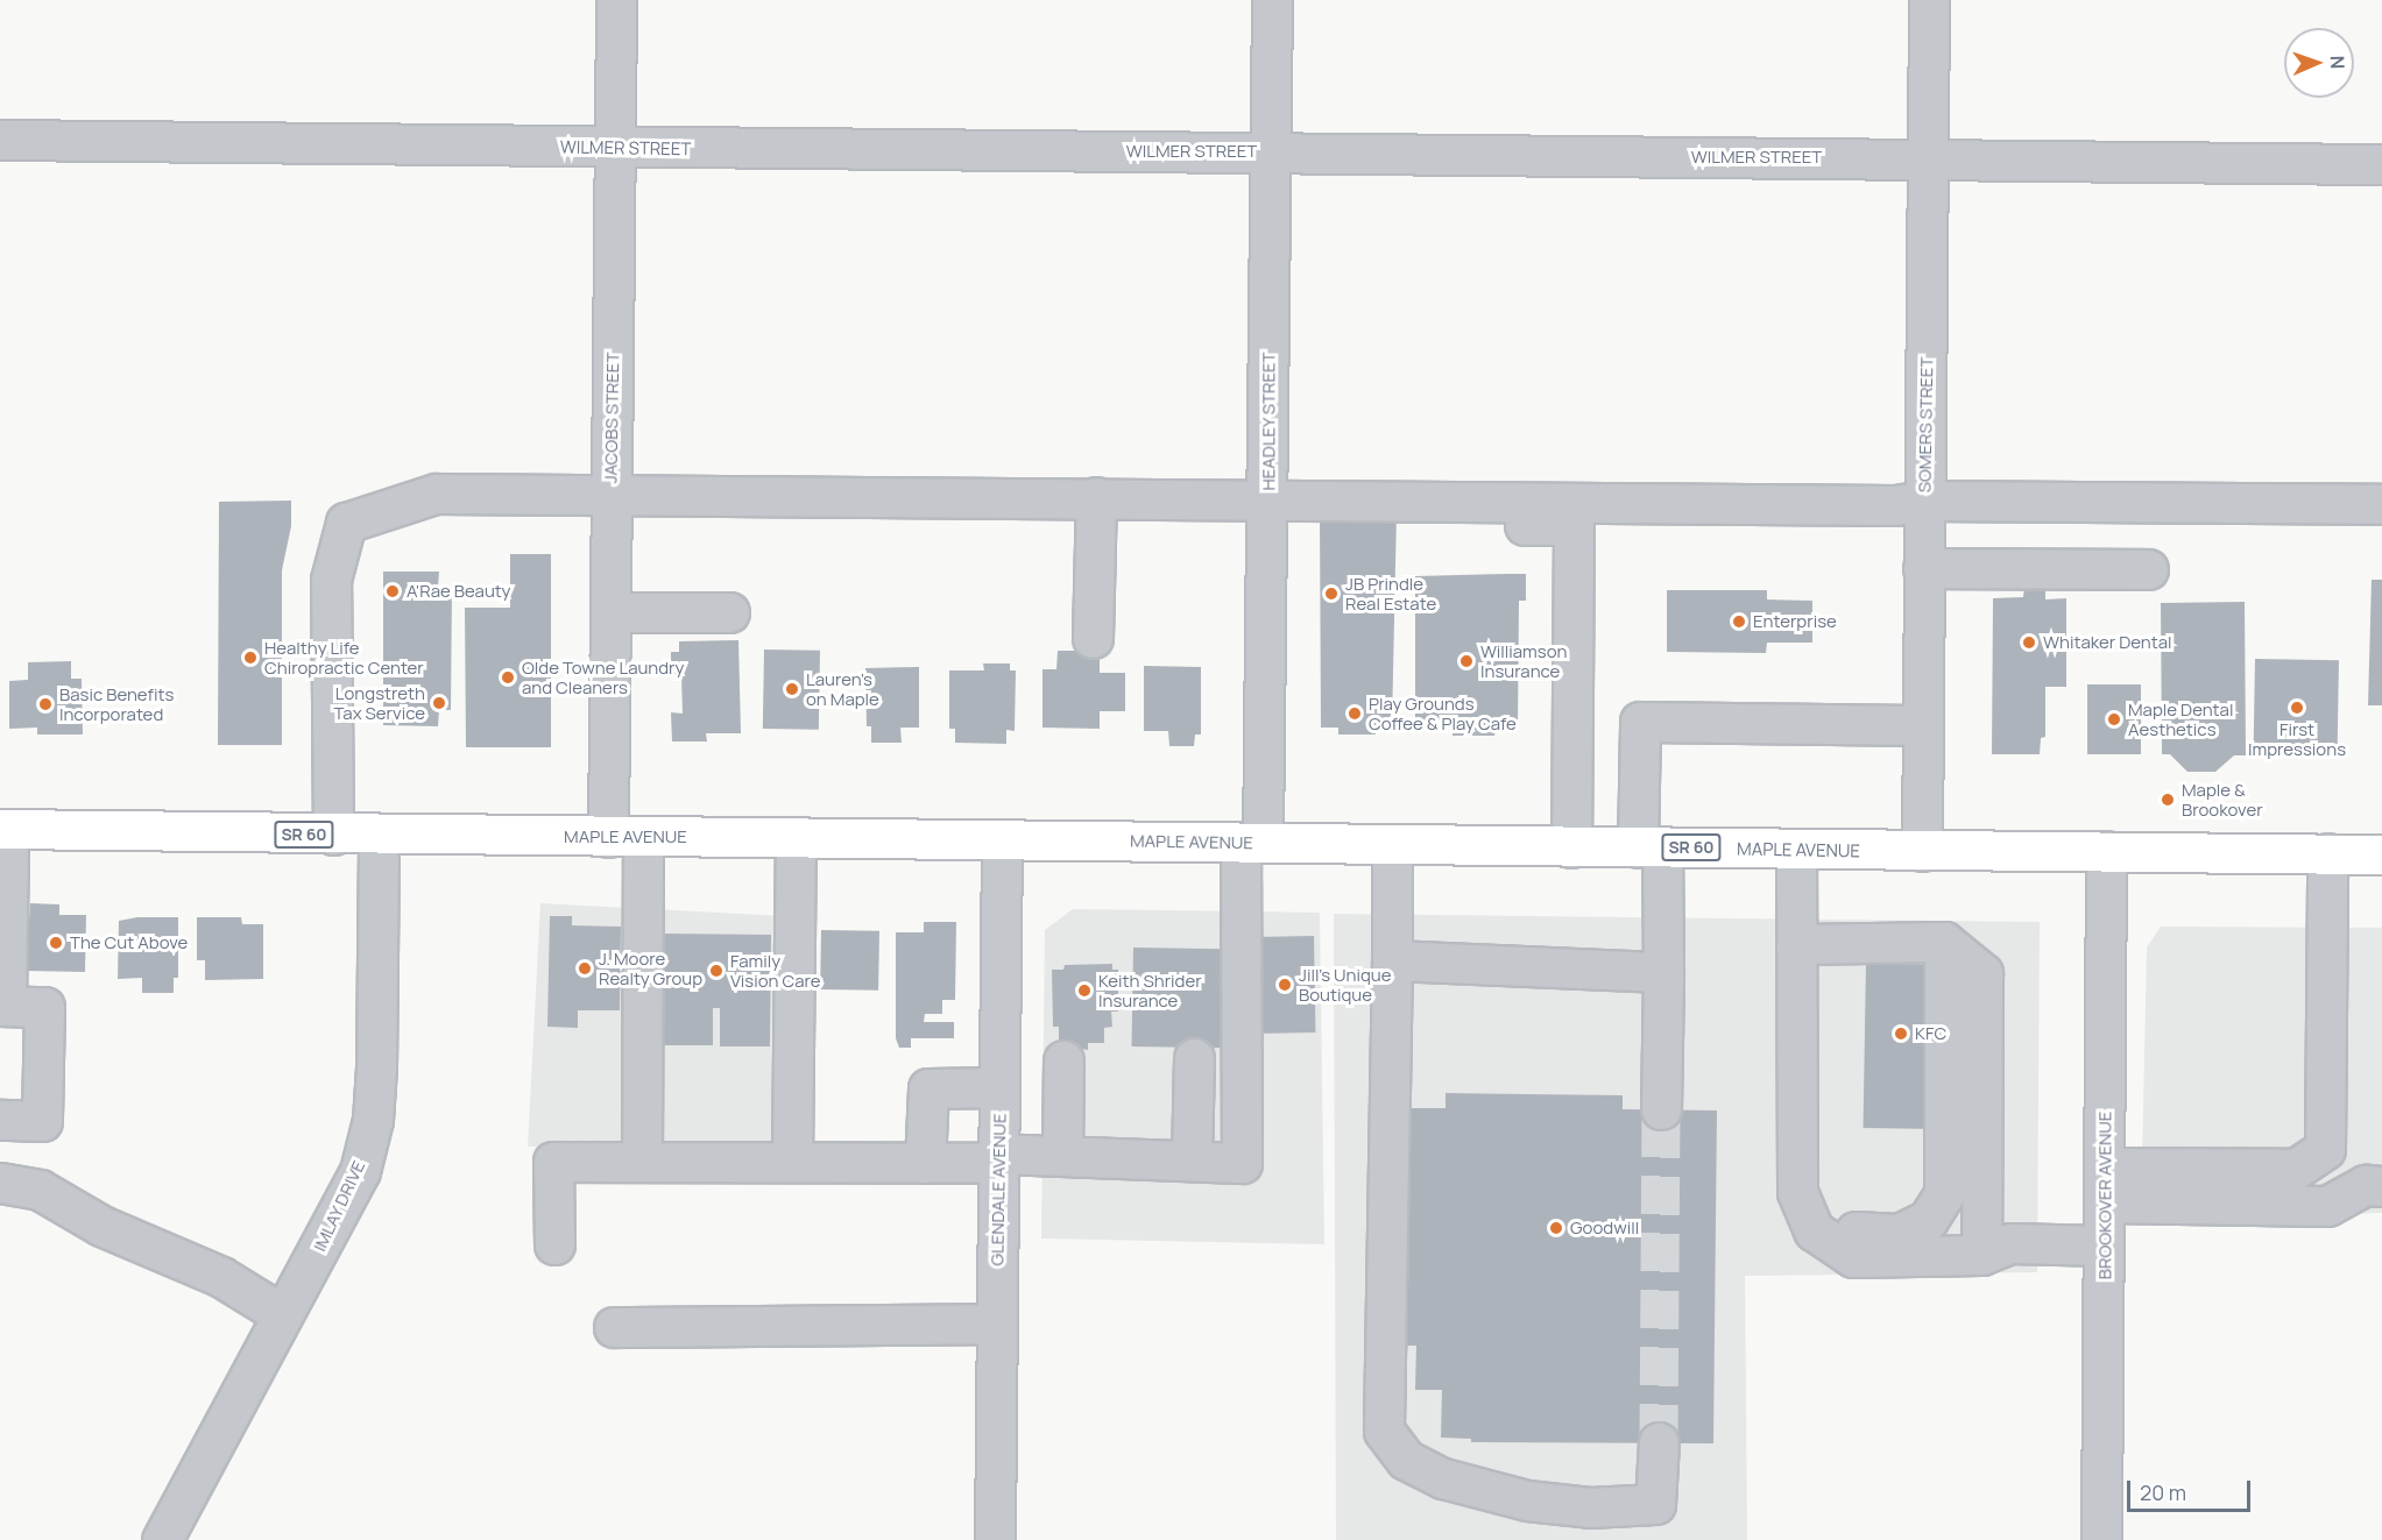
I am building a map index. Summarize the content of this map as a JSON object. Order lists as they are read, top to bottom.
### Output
{
  "streets": {
    "main road": ["SR 60", "MAPLE AVENUE"],
    "street": [
      "WILMER STREET",
      "JACOBS STREET",
      "HEADLEY STREET",
      "SOMERS STREET",
      "GLENDALE AVENUE",
      "BROOKOVER AVENUE",
      "IMLAY DRIVE"
    ]
  },
  "crossings": [
    ["WILMER STREET", "JACOBS STREET"],
    ["WILMER STREET", "HEADLEY STREET"],
    ["WILMER STREET", "SOMERS STREET"],
    ["JACOBS STREET", "MAPLE AVENUE"],
    ["HEADLEY STREET", "MAPLE AVENUE"],
    ["SOMERS STREET", "MAPLE AVENUE"],
    ["MAPLE AVENUE", "GLENDALE AVENUE"],
    ["MAPLE AVENUE", "BROOKOVER AVENUE"],
    ["MAPLE AVENUE", "IMLAY DRIVE"]
  ],
  "places": [
    "A'Rae Beauty",
    "JB Prindle Real Estate",
    "Enterprise",
    "Whitaker Dental",
    "Healthy Life Chiropractic Center",
    "Williamson Insurance",
    "Olde Towne Laundry and Cleaners",
    "Lauren's on Maple",
    "Longstreth Tax Service",
    "Basic Benefits Incorporated",
    "First Impressions",
    "Play Grounds Coffee & Play Cafe",
    "Maple Dental Aesthetics",
    "Maple & Brookover",
    "The Cut Above",
    "J. Moore Realty Group",
    "Family Vision Care",
    "Jill's Unique Boutique",
    "Keith Shrider Insurance",
    "KFC",
    "Goodwill"
  ],
  "scale_bar": "20 m",
  "north": "right"
}
